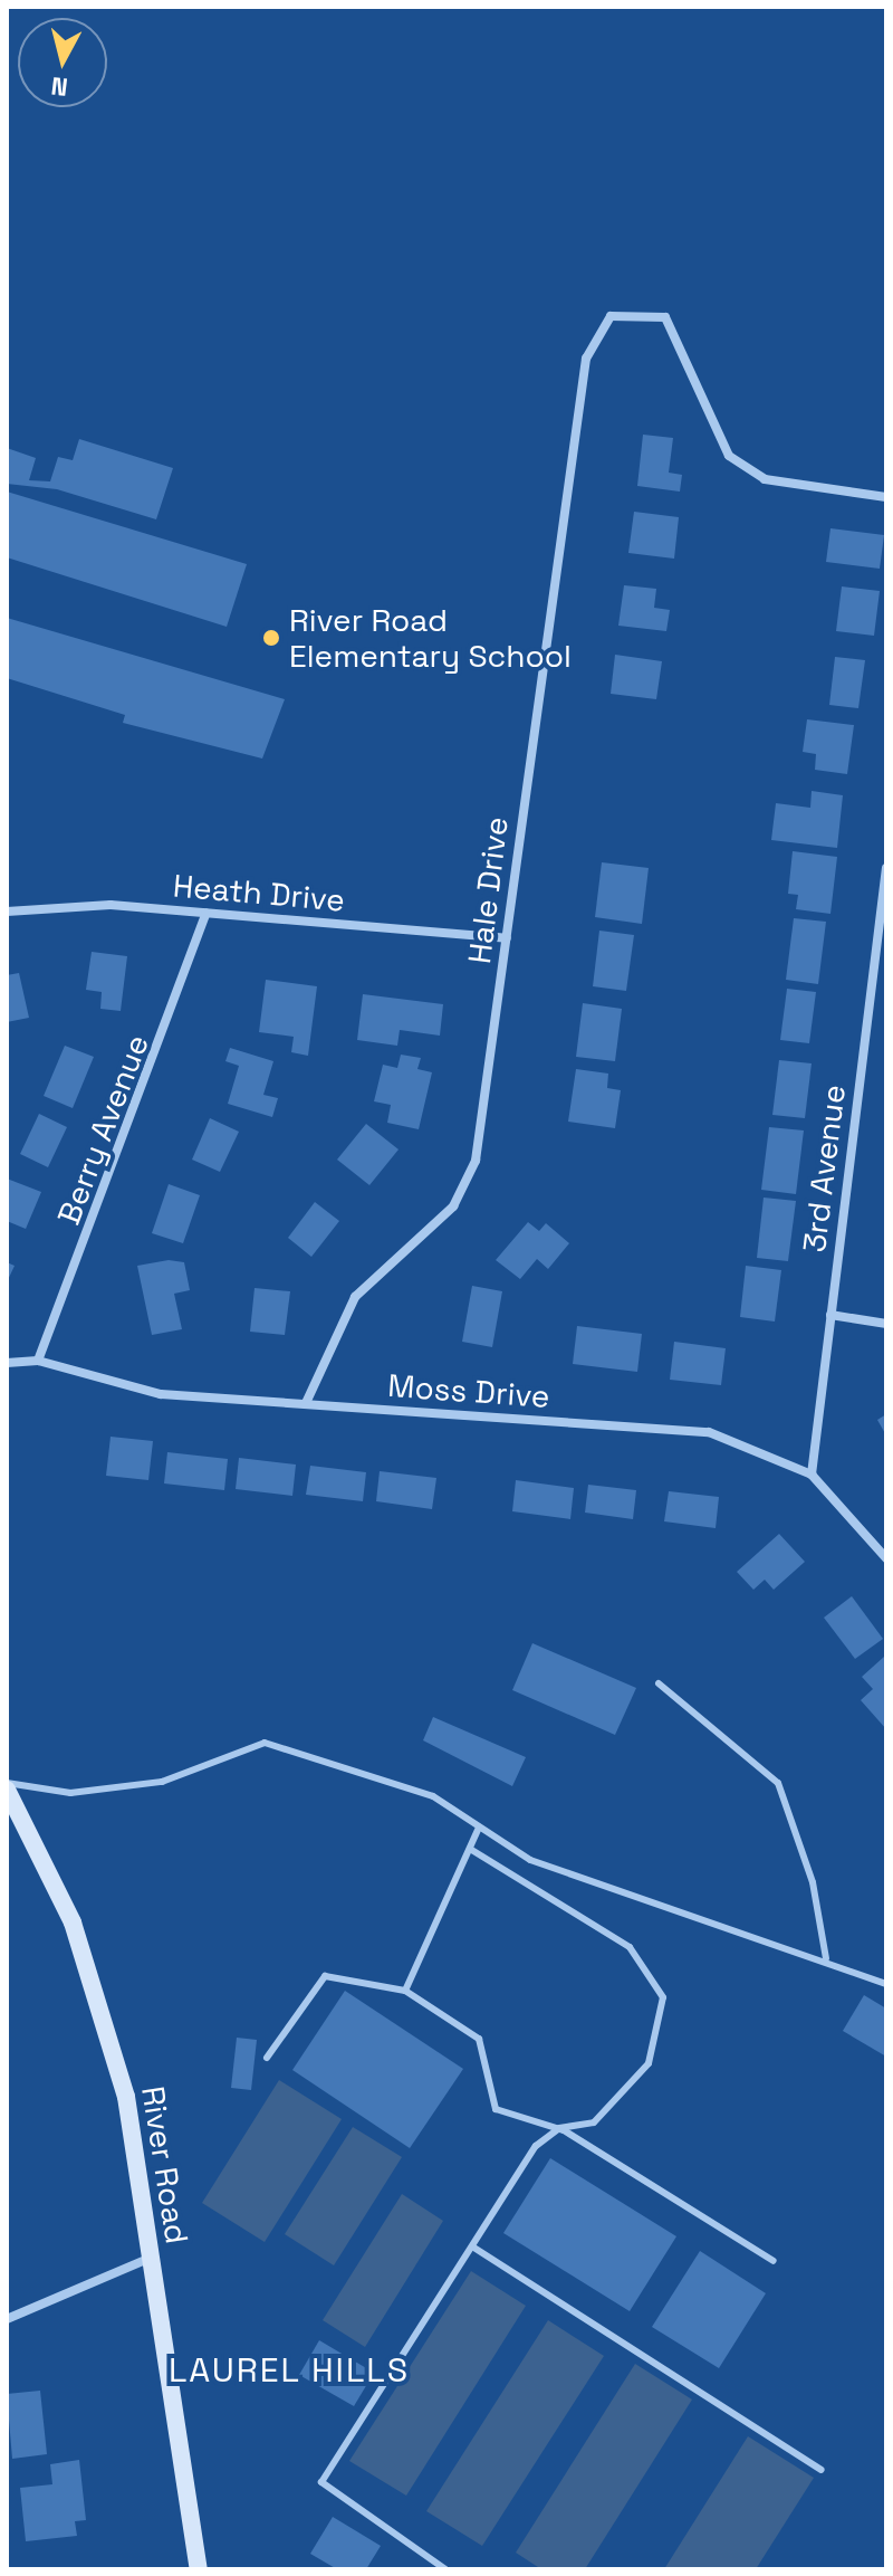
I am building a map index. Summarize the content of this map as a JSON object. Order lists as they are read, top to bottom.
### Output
{
  "streets": {
    "main road": ["River Road"],
    "street": [
      "Hale Drive",
      "Heath Drive",
      "Berry Avenue",
      "3rd Avenue",
      "Moss Drive"
    ]
  },
  "crossings": [
    ["Hale Drive", "Heath Drive"],
    ["Hale Drive", "Moss Drive"],
    ["Heath Drive", "Berry Avenue"],
    ["Berry Avenue", "Moss Drive"],
    ["3rd Avenue", "Moss Drive"]
  ],
  "districts": ["LAUREL HILLS"],
  "places": ["River Road Elementary School"],
  "north": "bottom"
}
